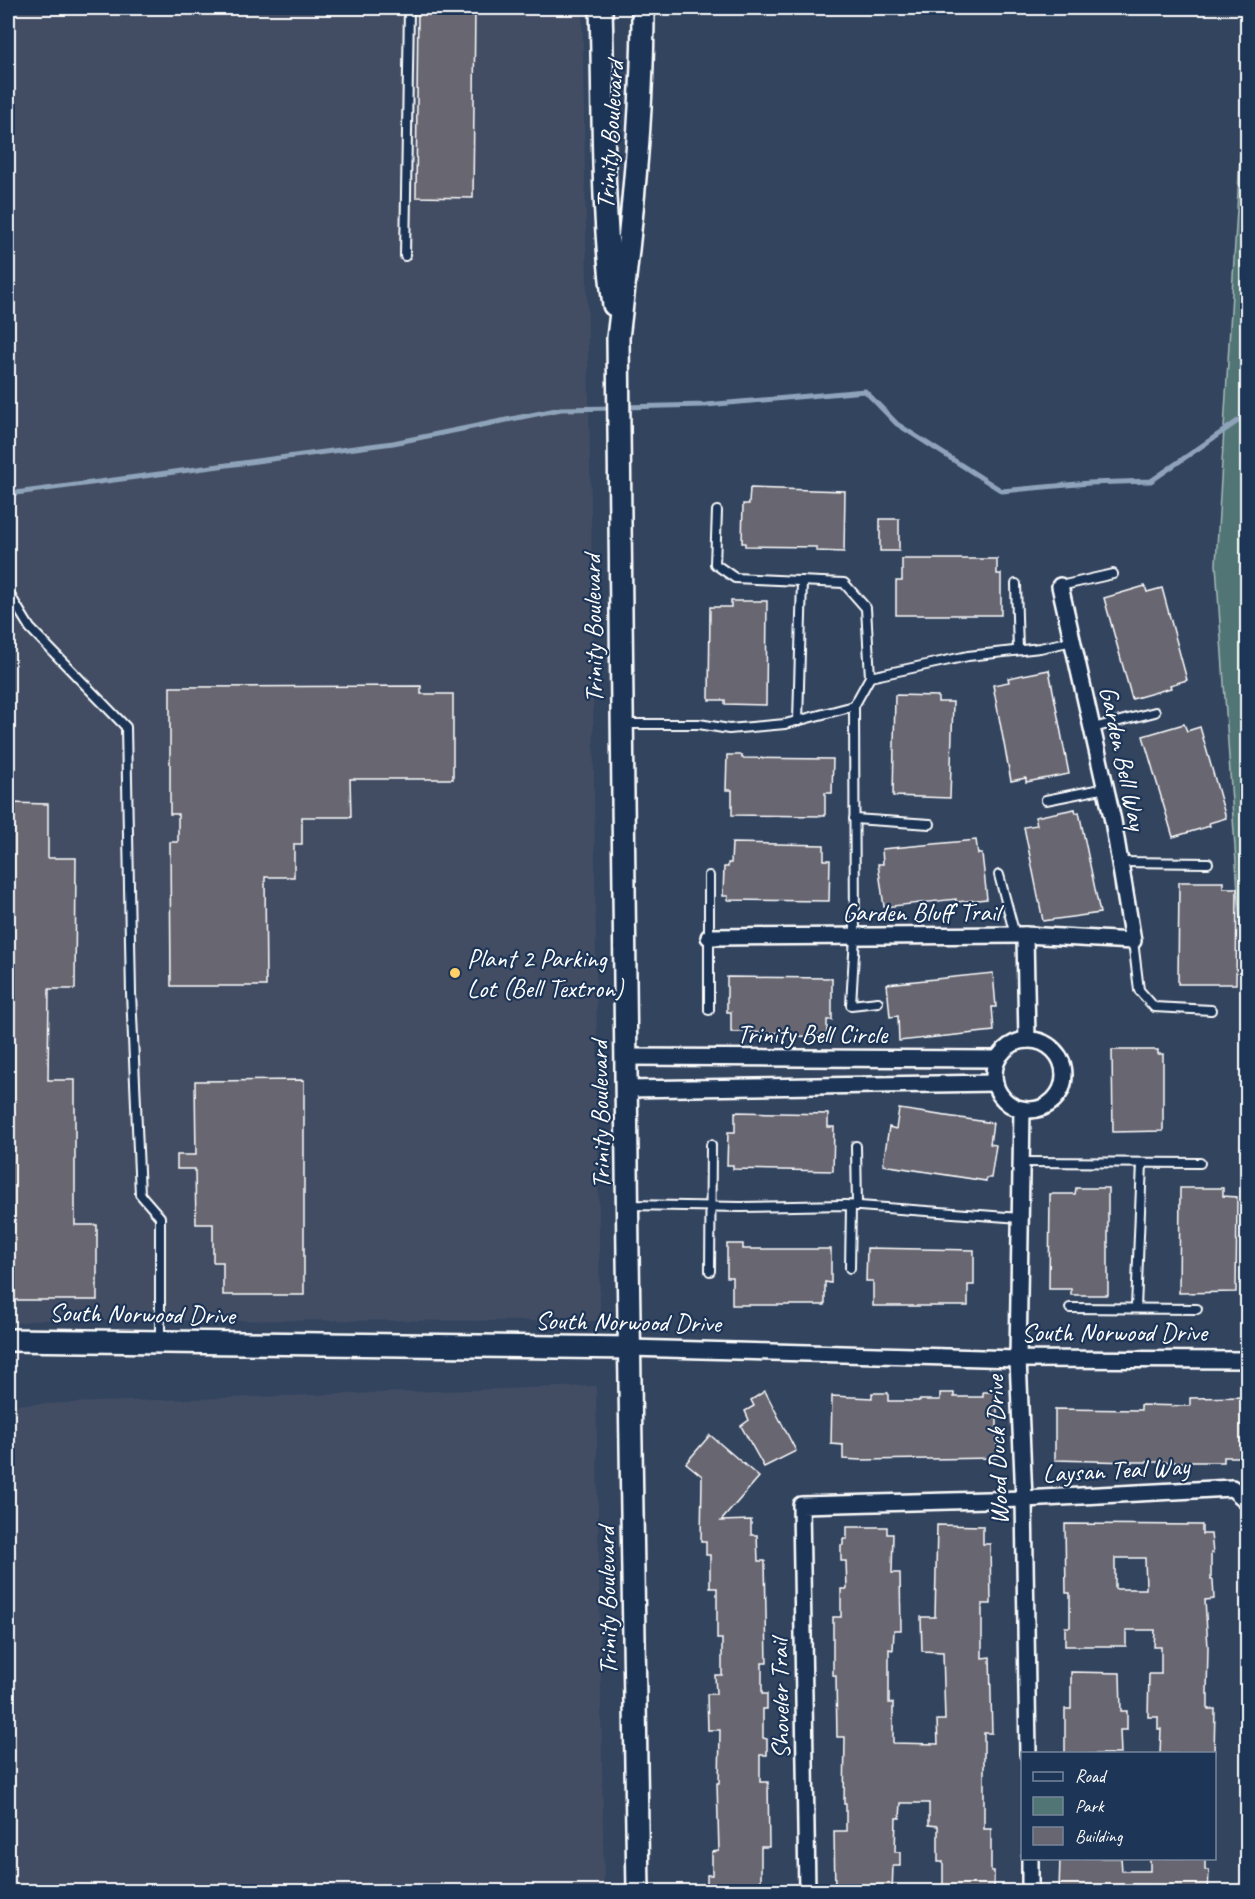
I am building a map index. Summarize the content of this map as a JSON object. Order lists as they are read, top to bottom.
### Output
{
  "streets": {
    "main road": ["Trinity Boulevard", "South Norwood Drive"],
    "street": [
      "Garden Bell Way",
      "Garden Bluff Trail",
      "Trinity Bell Circle",
      "Wood Duck Drive",
      "Laysan Teal Way",
      "Shoveler Trail"
    ]
  },
  "crossings": [
    ["Trinity Boulevard", "Trinity Bell Circle"],
    ["Trinity Boulevard", "South Norwood Drive"],
    ["Garden Bell Way", "Garden Bluff Trail"],
    ["Trinity Bell Circle", "Wood Duck Drive"],
    ["South Norwood Drive", "Wood Duck Drive"],
    ["Wood Duck Drive", "Laysan Teal Way"],
    ["Laysan Teal Way", "Shoveler Trail"]
  ],
  "places": ["Plant 2 Parking Lot (Bell Textron)"],
  "legend": ["Road", "Park", "Building"]
}
